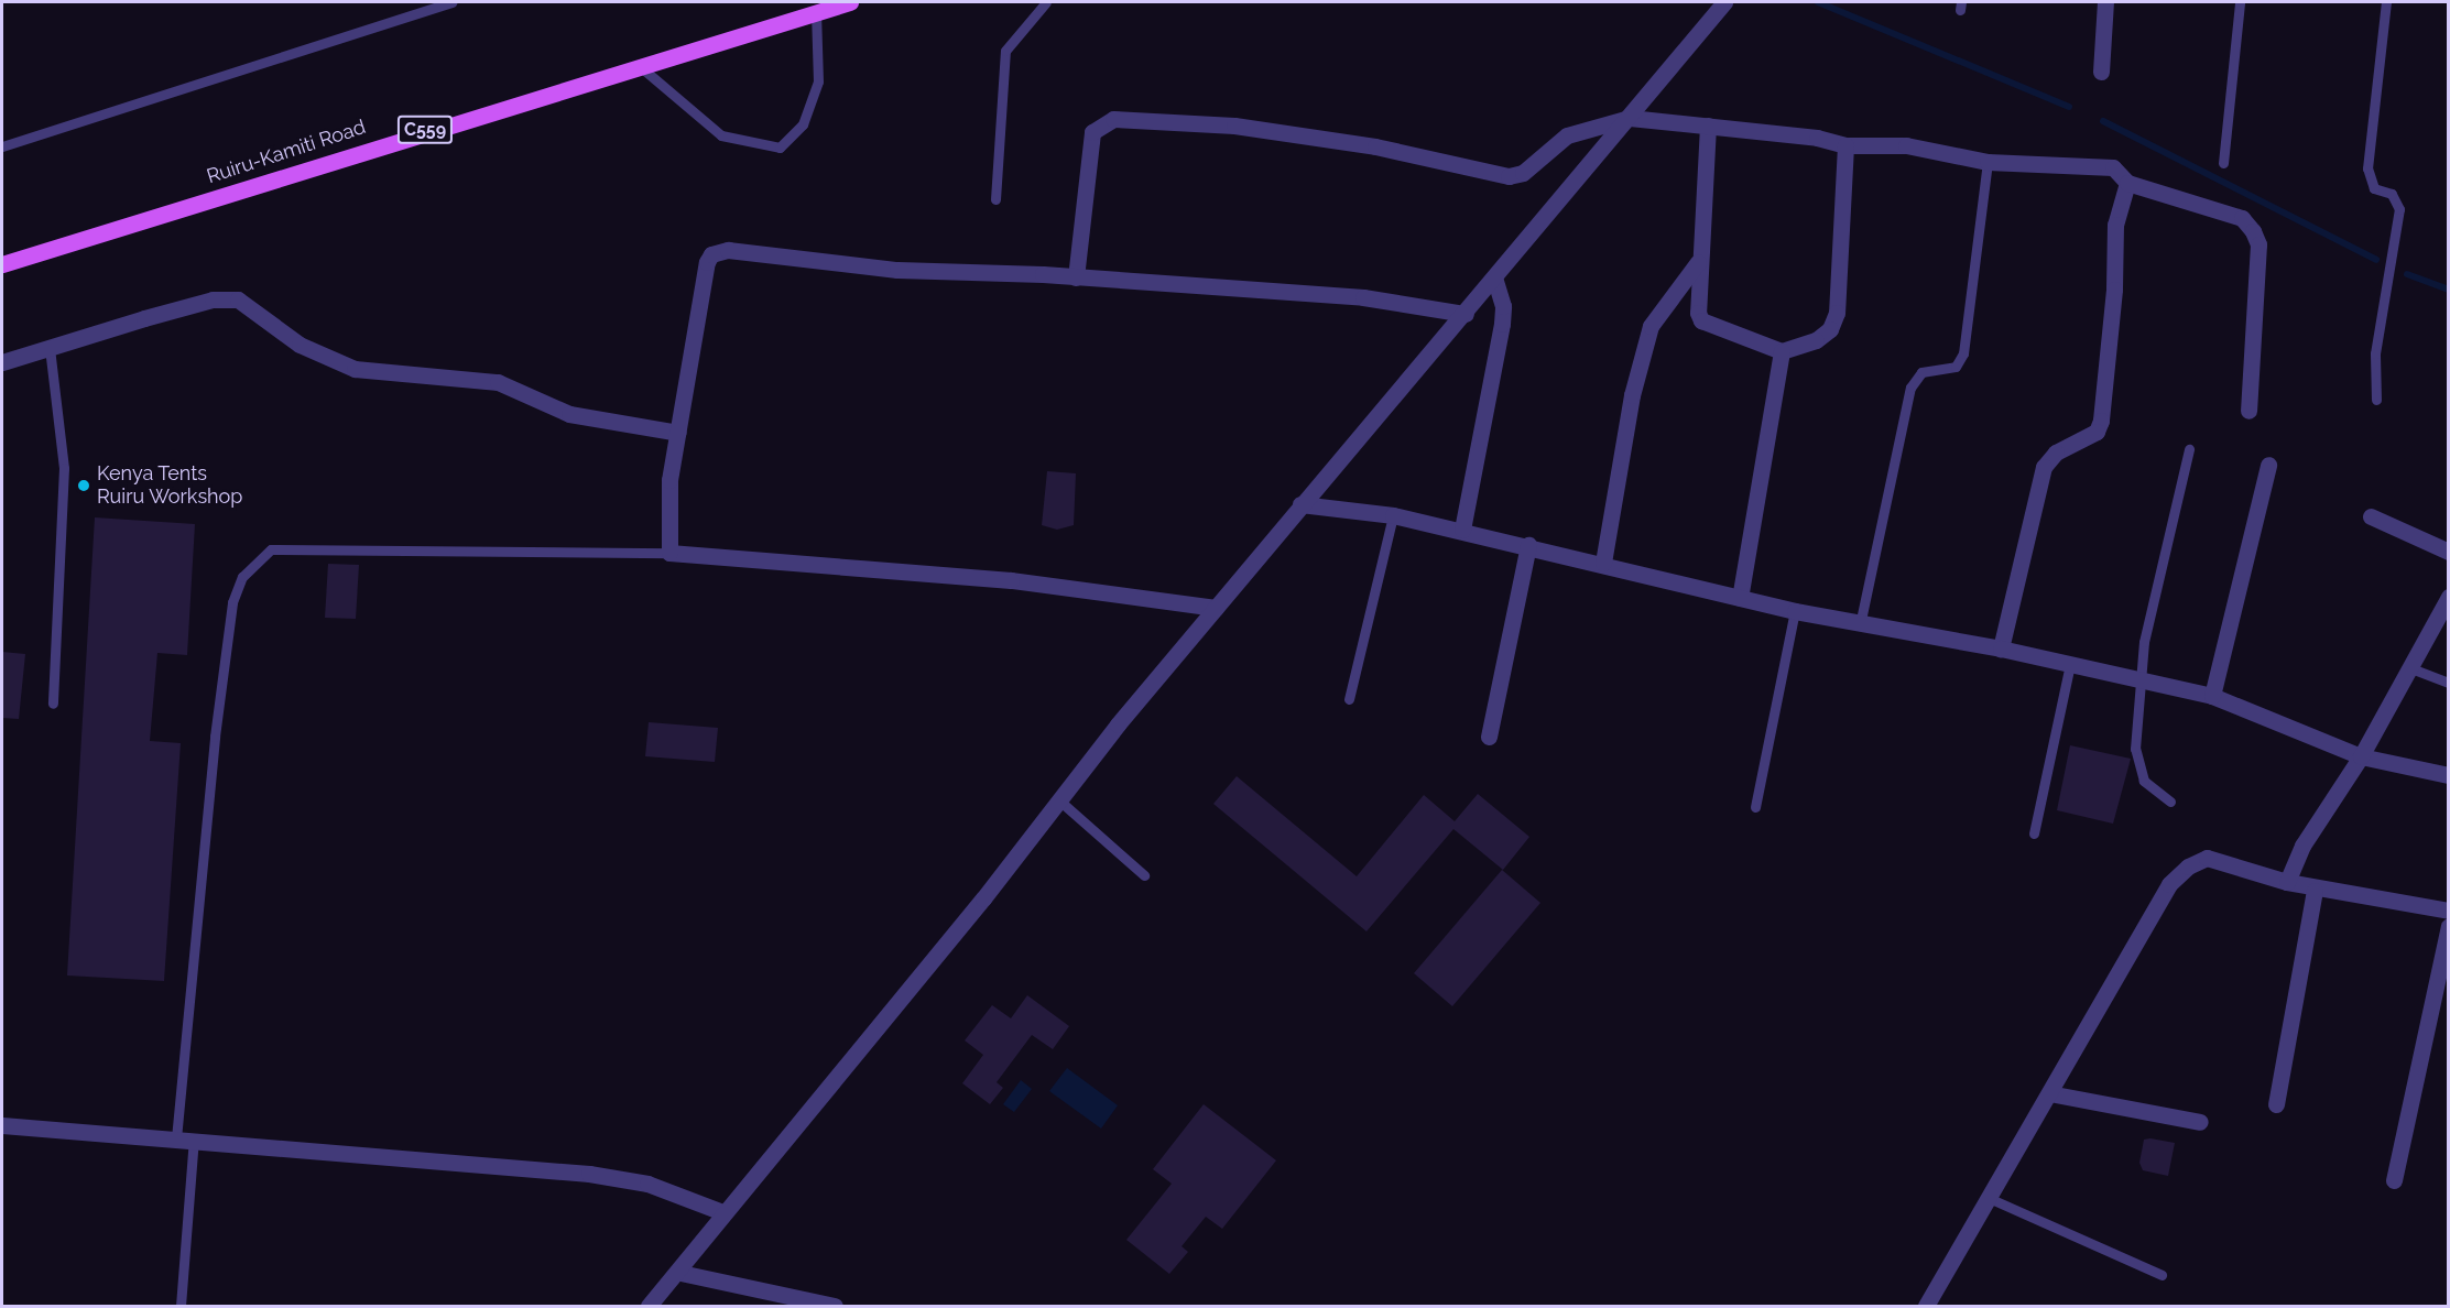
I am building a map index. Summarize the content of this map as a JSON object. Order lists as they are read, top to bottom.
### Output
{
  "streets": {
    "main road": ["C559", "Ruiru-Kamiti Road"]
  },
  "places": ["Kenya Tents Ruiru Workshop"]
}
